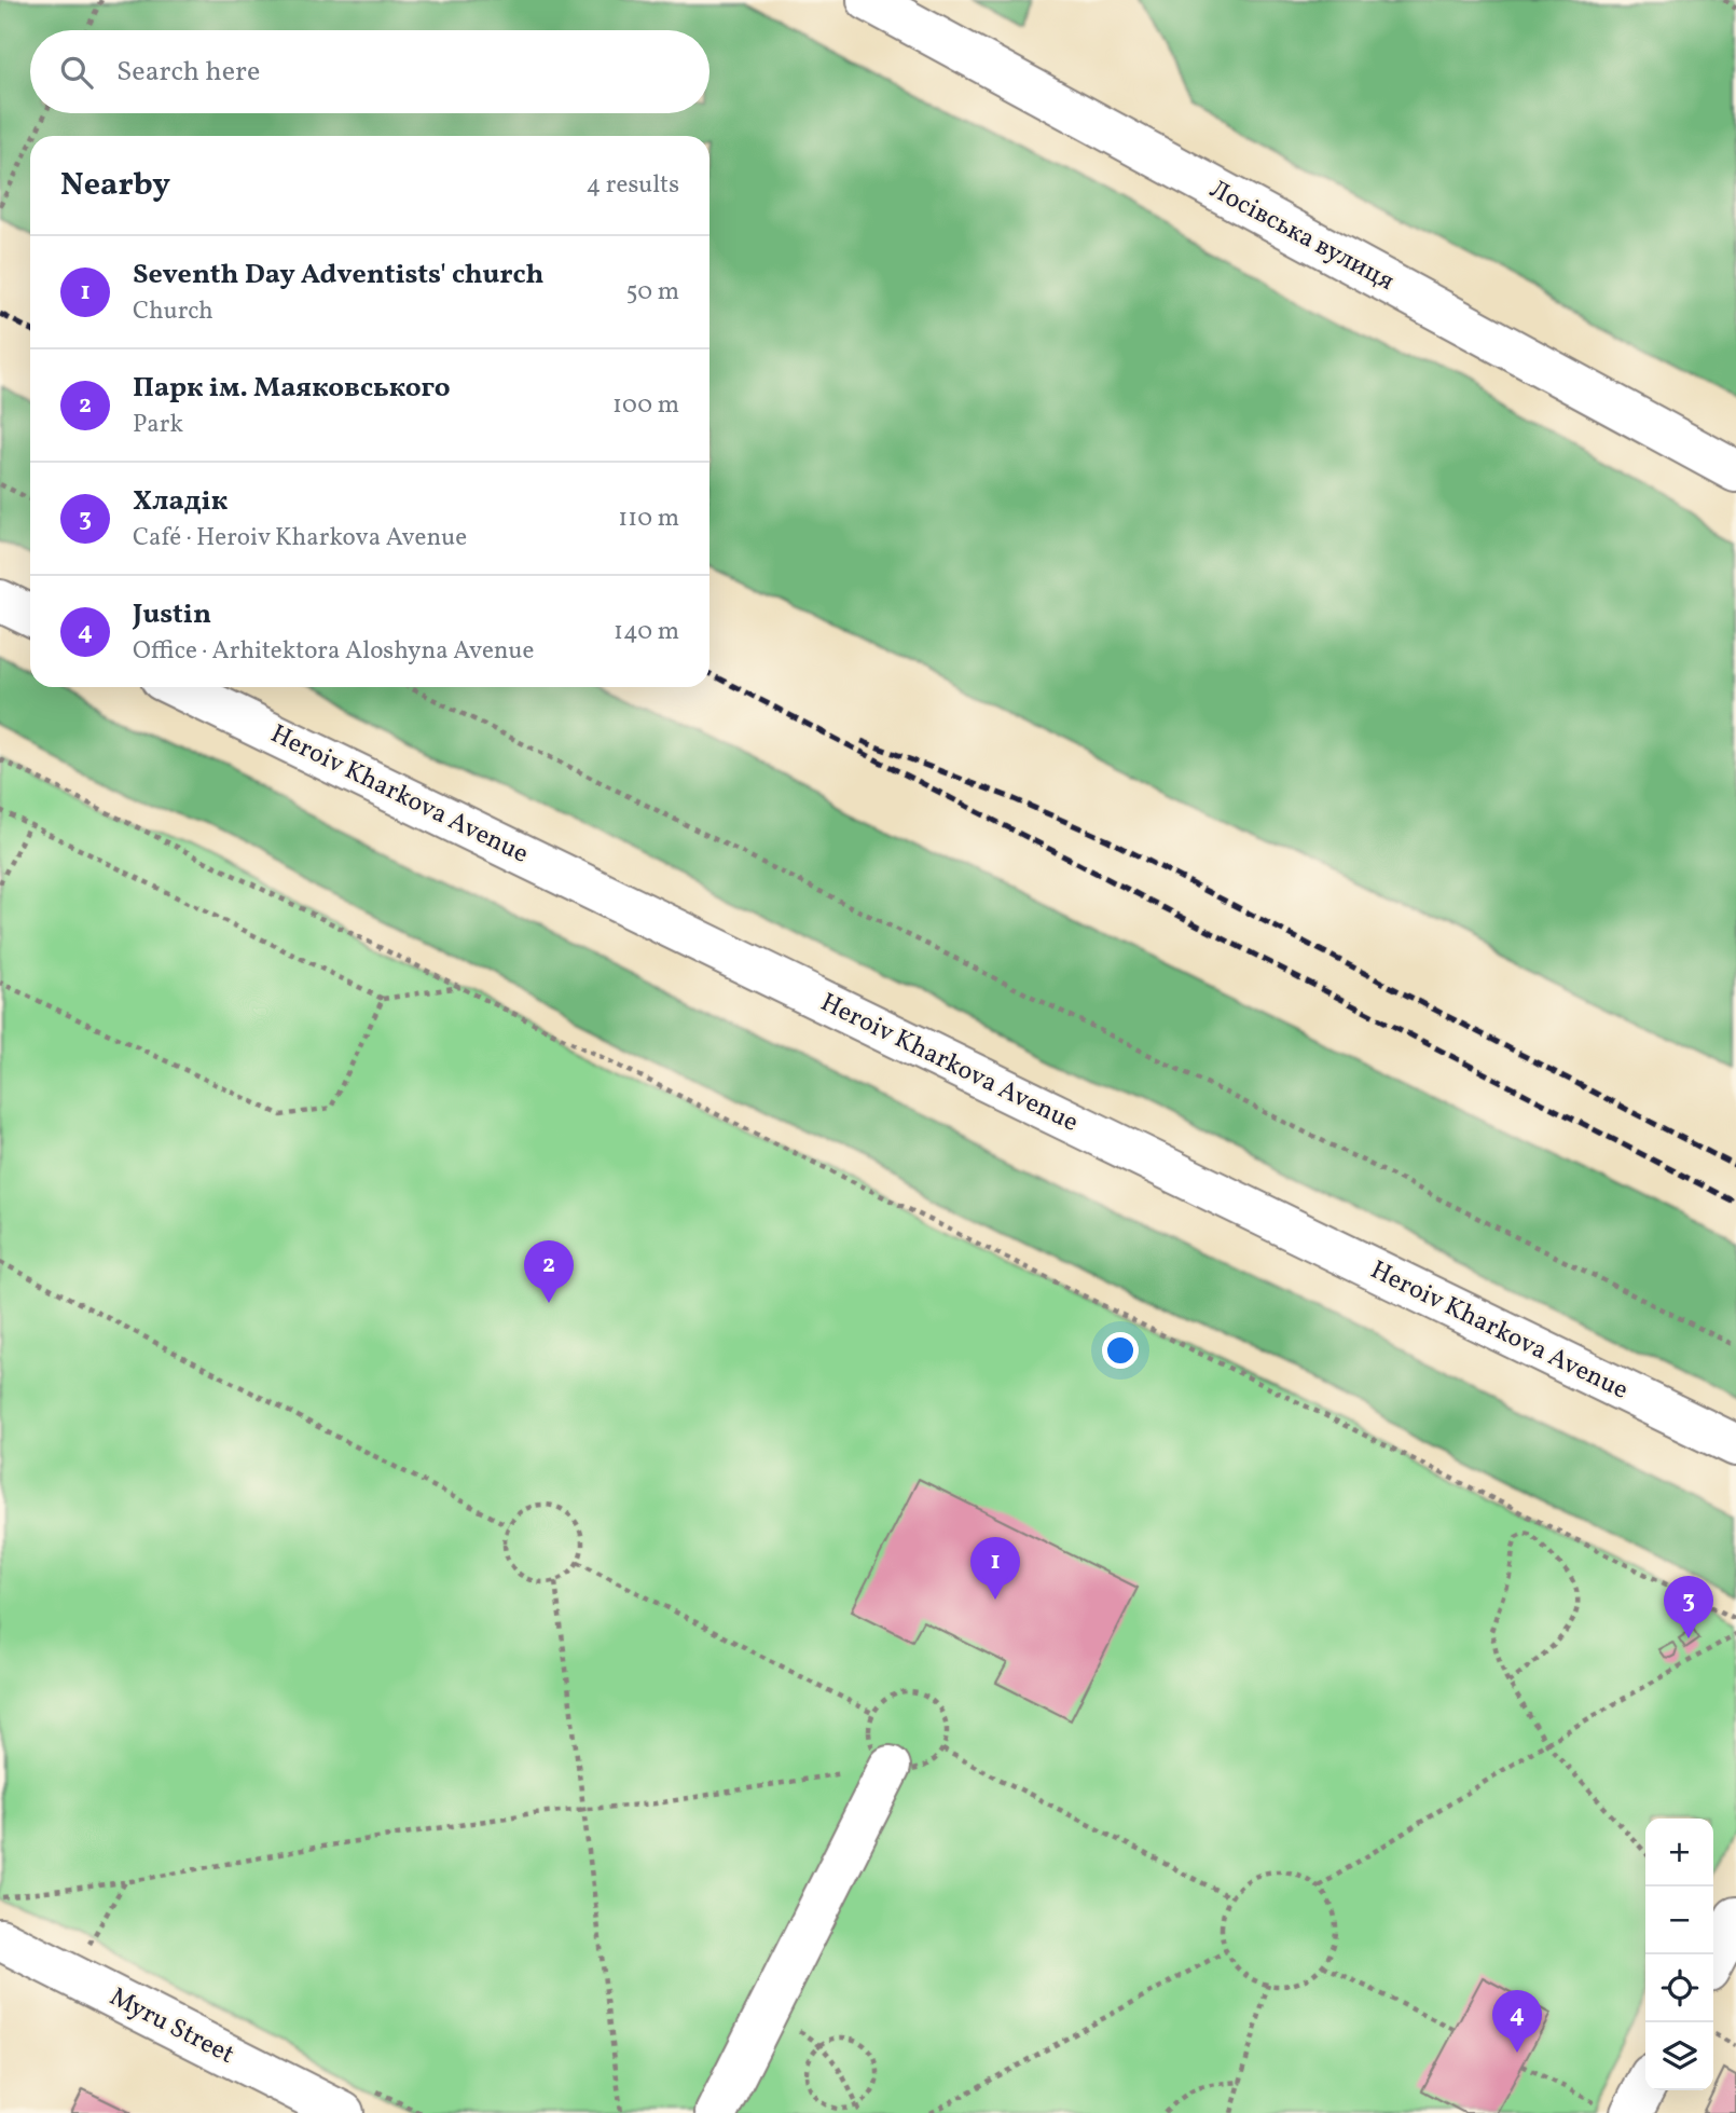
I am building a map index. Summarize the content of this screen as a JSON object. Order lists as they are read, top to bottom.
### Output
{
  "streets": {
    "main road": ["Лосівська вулиця", "Heroiv Kharkova Avenue", "Myru Street"]
  },
  "page": {
    "search": "Search here",
    "heading": ["Nearby", "4 results"],
    "list": [
      {
        "mark": "1",
        "name": "Seventh Day Adventists' church",
        "note": "Church",
        "value": "50 m"
      },
      {
        "mark": "2",
        "name": "Парк ім. Маяковського",
        "note": "Park",
        "value": "100 m"
      },
      {
        "mark": "3",
        "name": "Хладік",
        "note": "Café · Heroiv Kharkova Avenue",
        "value": "110 m"
      },
      {
        "mark": "4",
        "name": "Justin",
        "note": "Office · Arhitektora Aloshyna Avenue",
        "value": "140 m"
      }
    ],
    "pins": [
      "2",
      "1",
      "3",
      "4"
    ],
    "map_buttons": ["+", "−"]
  }
}
